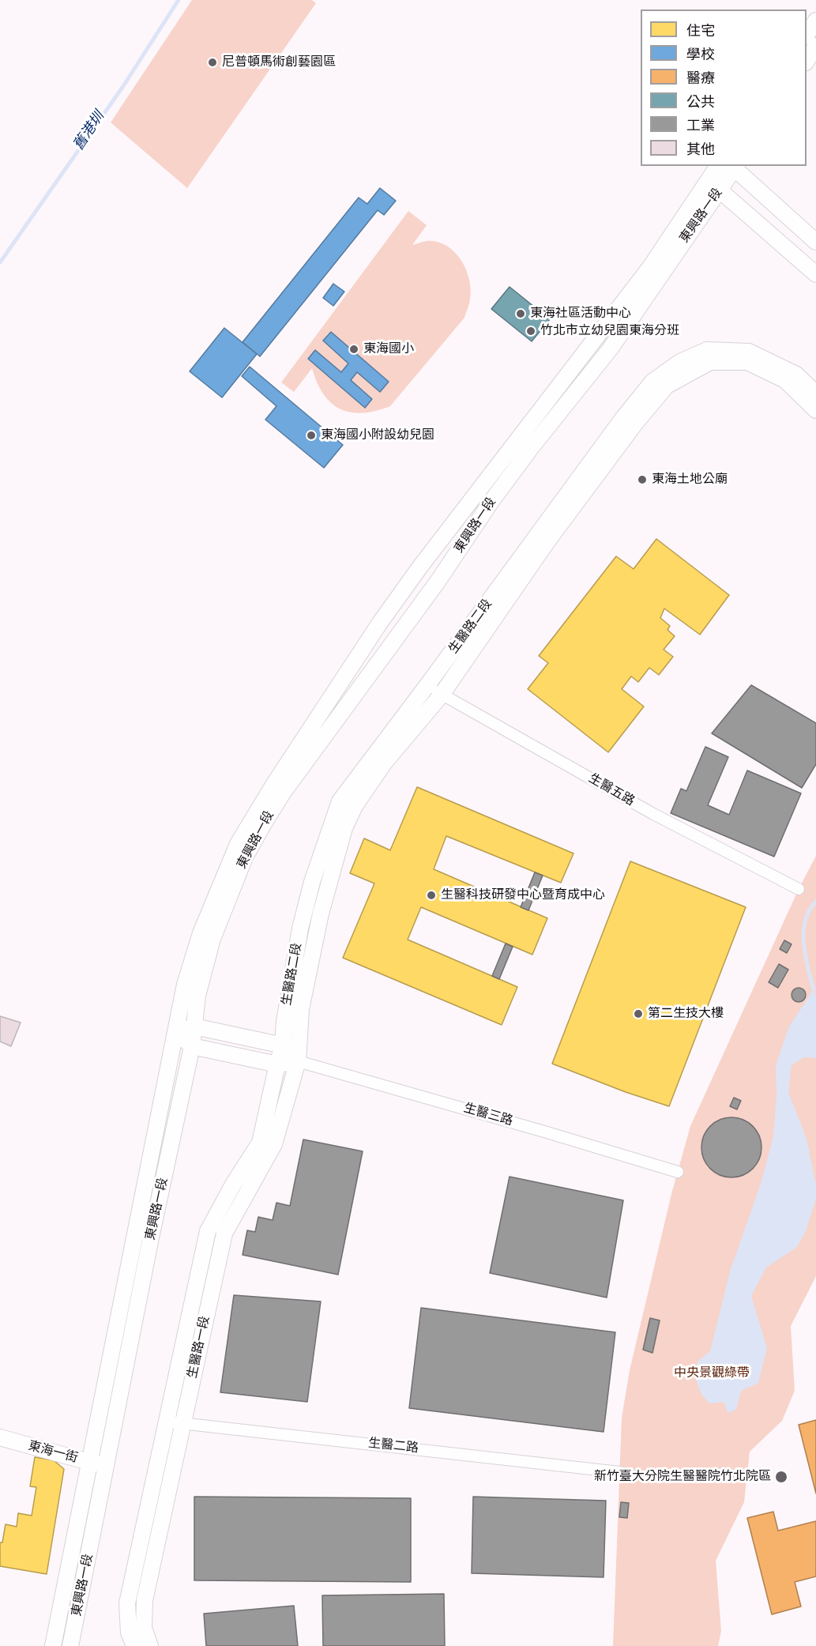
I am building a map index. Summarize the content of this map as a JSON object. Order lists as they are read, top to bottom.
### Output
{
  "streets": {
    "street": [
      "東興路一段",
      "生醫路二段",
      "生醫五路",
      "生醫三路",
      "生醫路一段",
      "生醫二路",
      "東海一街"
    ]
  },
  "crossings": [
    ["東興路一段", "東海一街"],
    ["生醫路二段", "生醫五路"],
    ["生醫路二段", "生醫三路"],
    ["生醫路二段", "生醫路一段"],
    ["生醫三路", "生醫路一段"],
    ["生醫路一段", "生醫二路"]
  ],
  "water": ["舊港圳"],
  "parks": ["中央景觀綠帶"],
  "places": [
    "尼普頓馬術創藝園區",
    "東海社區活動中心",
    "竹北市立幼兒園東海分班",
    "東海國小",
    "東海國小附設幼兒園",
    "東海土地公廟",
    "生醫科技研發中心暨育成中心",
    "第二生技大樓",
    "新竹臺大分院生醫醫院竹北院區"
  ],
  "legend": [
    "住宅",
    "學校",
    "醫療",
    "公共",
    "工業",
    "其他"
  ]
}
